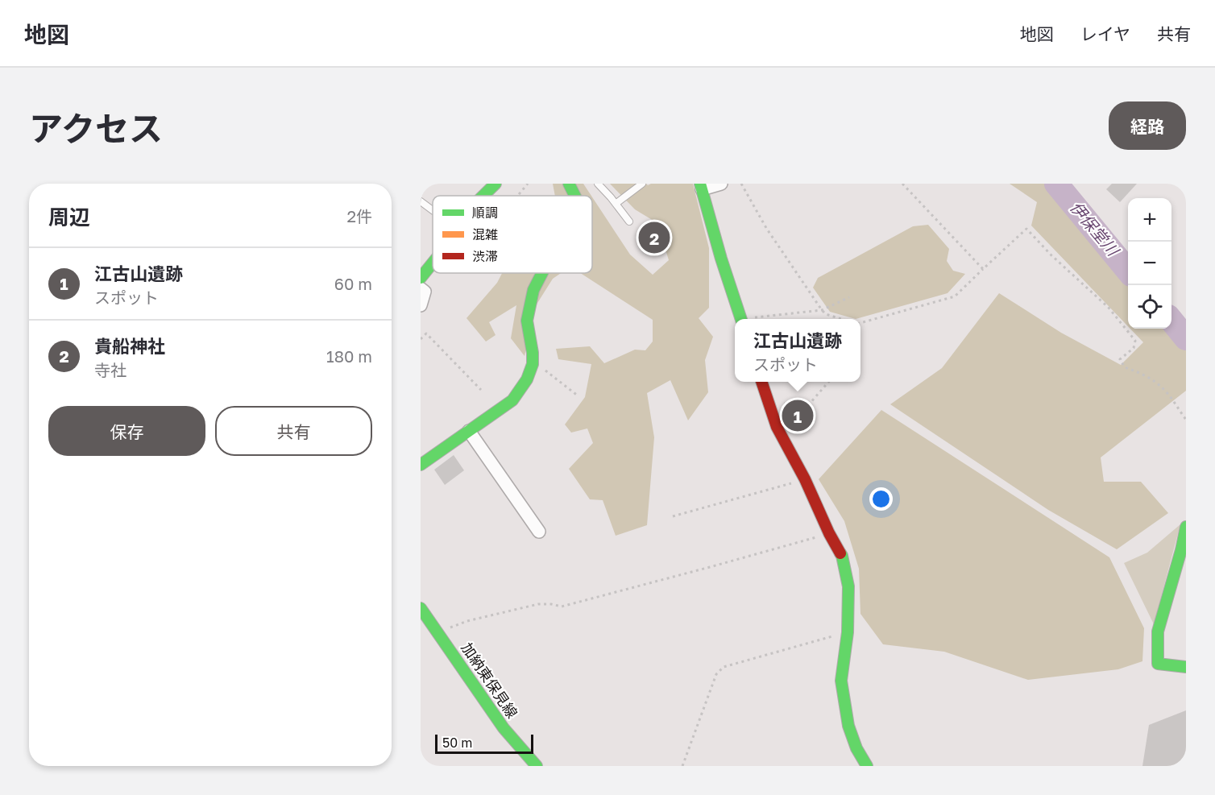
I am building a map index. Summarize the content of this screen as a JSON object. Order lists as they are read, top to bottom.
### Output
{
  "streets": {
    "street": ["加納東保見線"]
  },
  "water": ["伊保堂川"],
  "legend": ["順調", "混雑", "渋滞"],
  "scale_bar": "50 m",
  "page": {
    "header": "地図",
    "nav": ["地図", "レイヤ", "共有"],
    "title": "アクセス",
    "buttons": [
      "経路",
      ["保存", "共有"]
    ],
    "heading": ["周辺", "2件"],
    "map_buttons": ["+", "−"],
    "pins": ["2", "1"],
    "list": [
      {
        "mark": "1",
        "name": "江古山遺跡",
        "note": "スポット",
        "value": "60 m"
      },
      {
        "mark": "2",
        "name": "貴船神社",
        "note": "寺社",
        "value": "180 m"
      }
    ],
    "popup": ["江古山遺跡", "スポット"],
    "scale": "50 m"
  }
}
